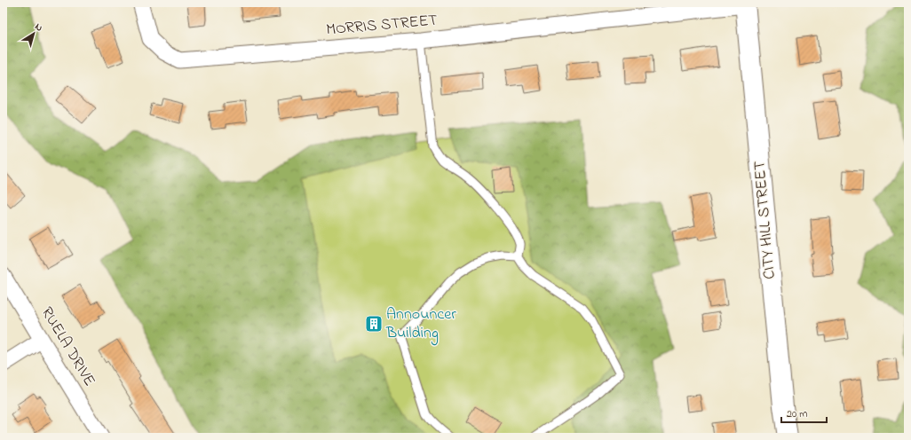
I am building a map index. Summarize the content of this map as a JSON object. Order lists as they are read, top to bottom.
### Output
{
  "streets": {
    "street": ["MORRIS STREET", "CITY HILL STREET", "RUELA DRIVE"]
  },
  "crossings": [
    ["MORRIS STREET", "CITY HILL STREET"]
  ],
  "places": {
    "building": ["Announcer Building"]
  },
  "scale_bar": "20 m",
  "north": "top right"
}
